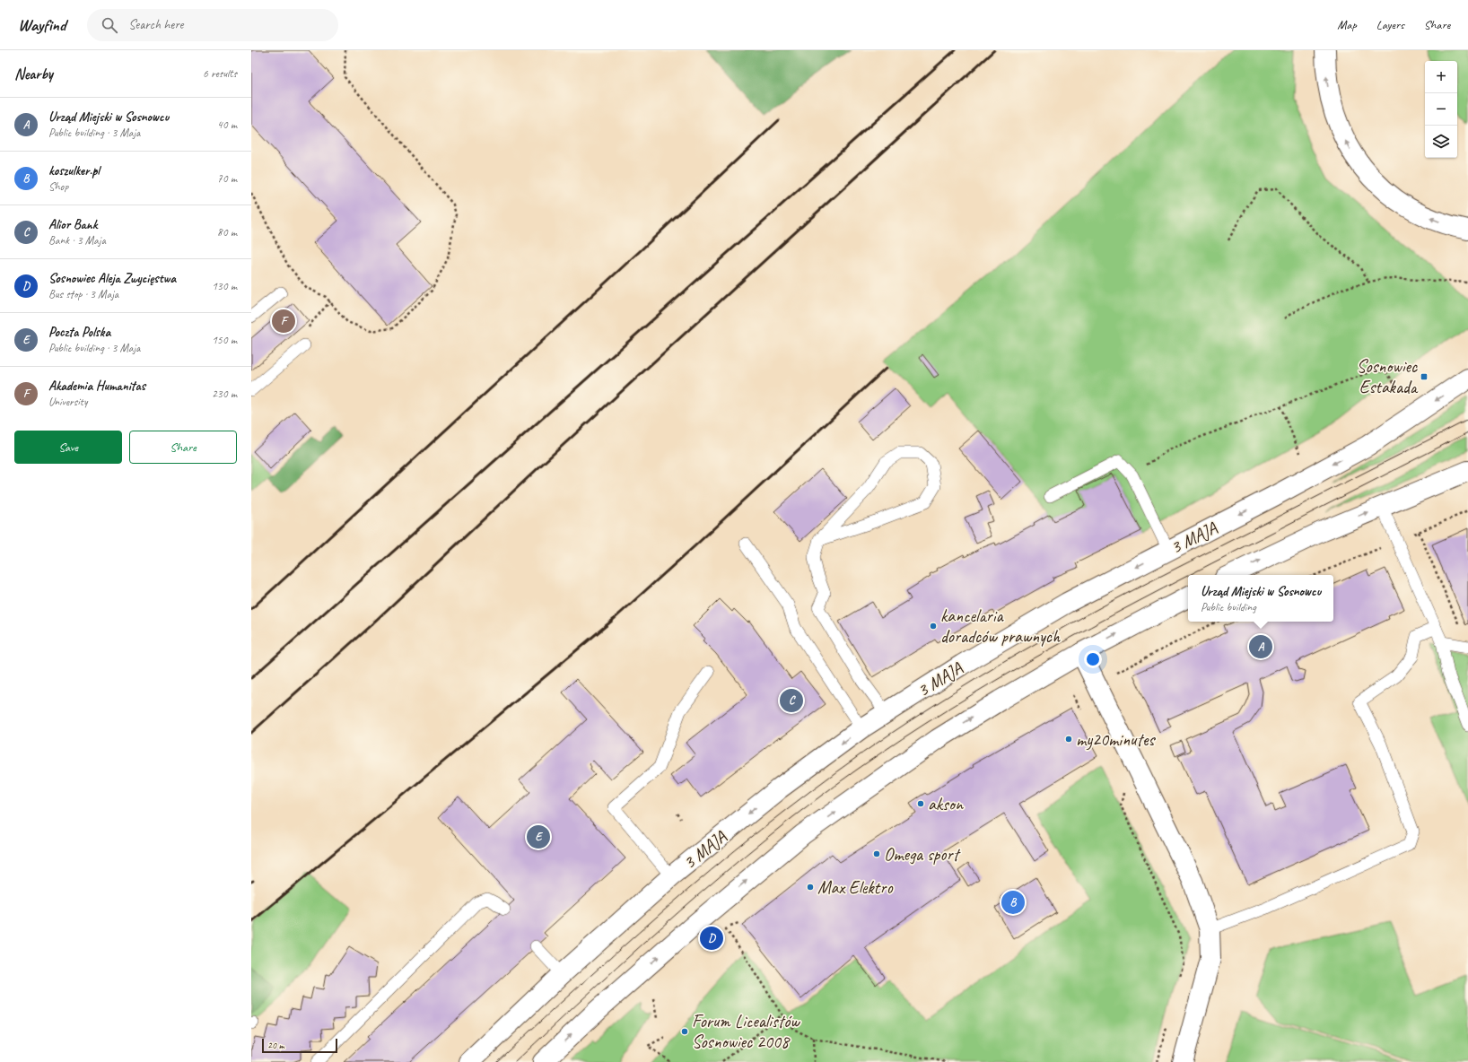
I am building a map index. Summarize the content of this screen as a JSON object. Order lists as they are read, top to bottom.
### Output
{
  "streets": {
    "main road": ["3 MAJA"]
  },
  "places": {
    "transit": ["Sosnowiec Estakada"],
    "other": [
      "kancelaria doradców prawnych",
      "my20minutes",
      "akson",
      "Omega sport",
      "Max Elektro",
      "Forum Licealistów Sosnowiec 2008"
    ]
  },
  "scale_bar": "20 m",
  "page": {
    "header": "Wayfind",
    "search": "Search here",
    "nav": ["Map", "Layers", "Share"],
    "heading": ["Nearby", "6 results"],
    "map_buttons": ["+", "−"],
    "list": [
      {
        "mark": "A",
        "name": "Urząd Miejski w Sosnowcu",
        "note": "Public building · 3 Maja",
        "value": "40 m"
      },
      {
        "mark": "B",
        "name": "koszulker.pl",
        "note": "Shop",
        "value": "70 m"
      },
      {
        "mark": "C",
        "name": "Alior Bank",
        "note": "Bank · 3 Maja",
        "value": "80 m"
      },
      {
        "mark": "D",
        "name": "Sosnowiec Aleja Zwycięstwa",
        "note": "Bus stop · 3 Maja",
        "value": "130 m"
      },
      {
        "mark": "E",
        "name": "Poczta Polska",
        "note": "Public building · 3 Maja",
        "value": "150 m"
      },
      {
        "mark": "F",
        "name": "Akademia Humanitas",
        "note": "University",
        "value": "230 m"
      }
    ],
    "pins": [
      "F",
      "A",
      "C",
      "E",
      "B",
      "D"
    ],
    "buttons": ["Save", "Share"],
    "popup": ["Urząd Miejski w Sosnowcu", "Public building"],
    "scale": "20 m"
  }
}
